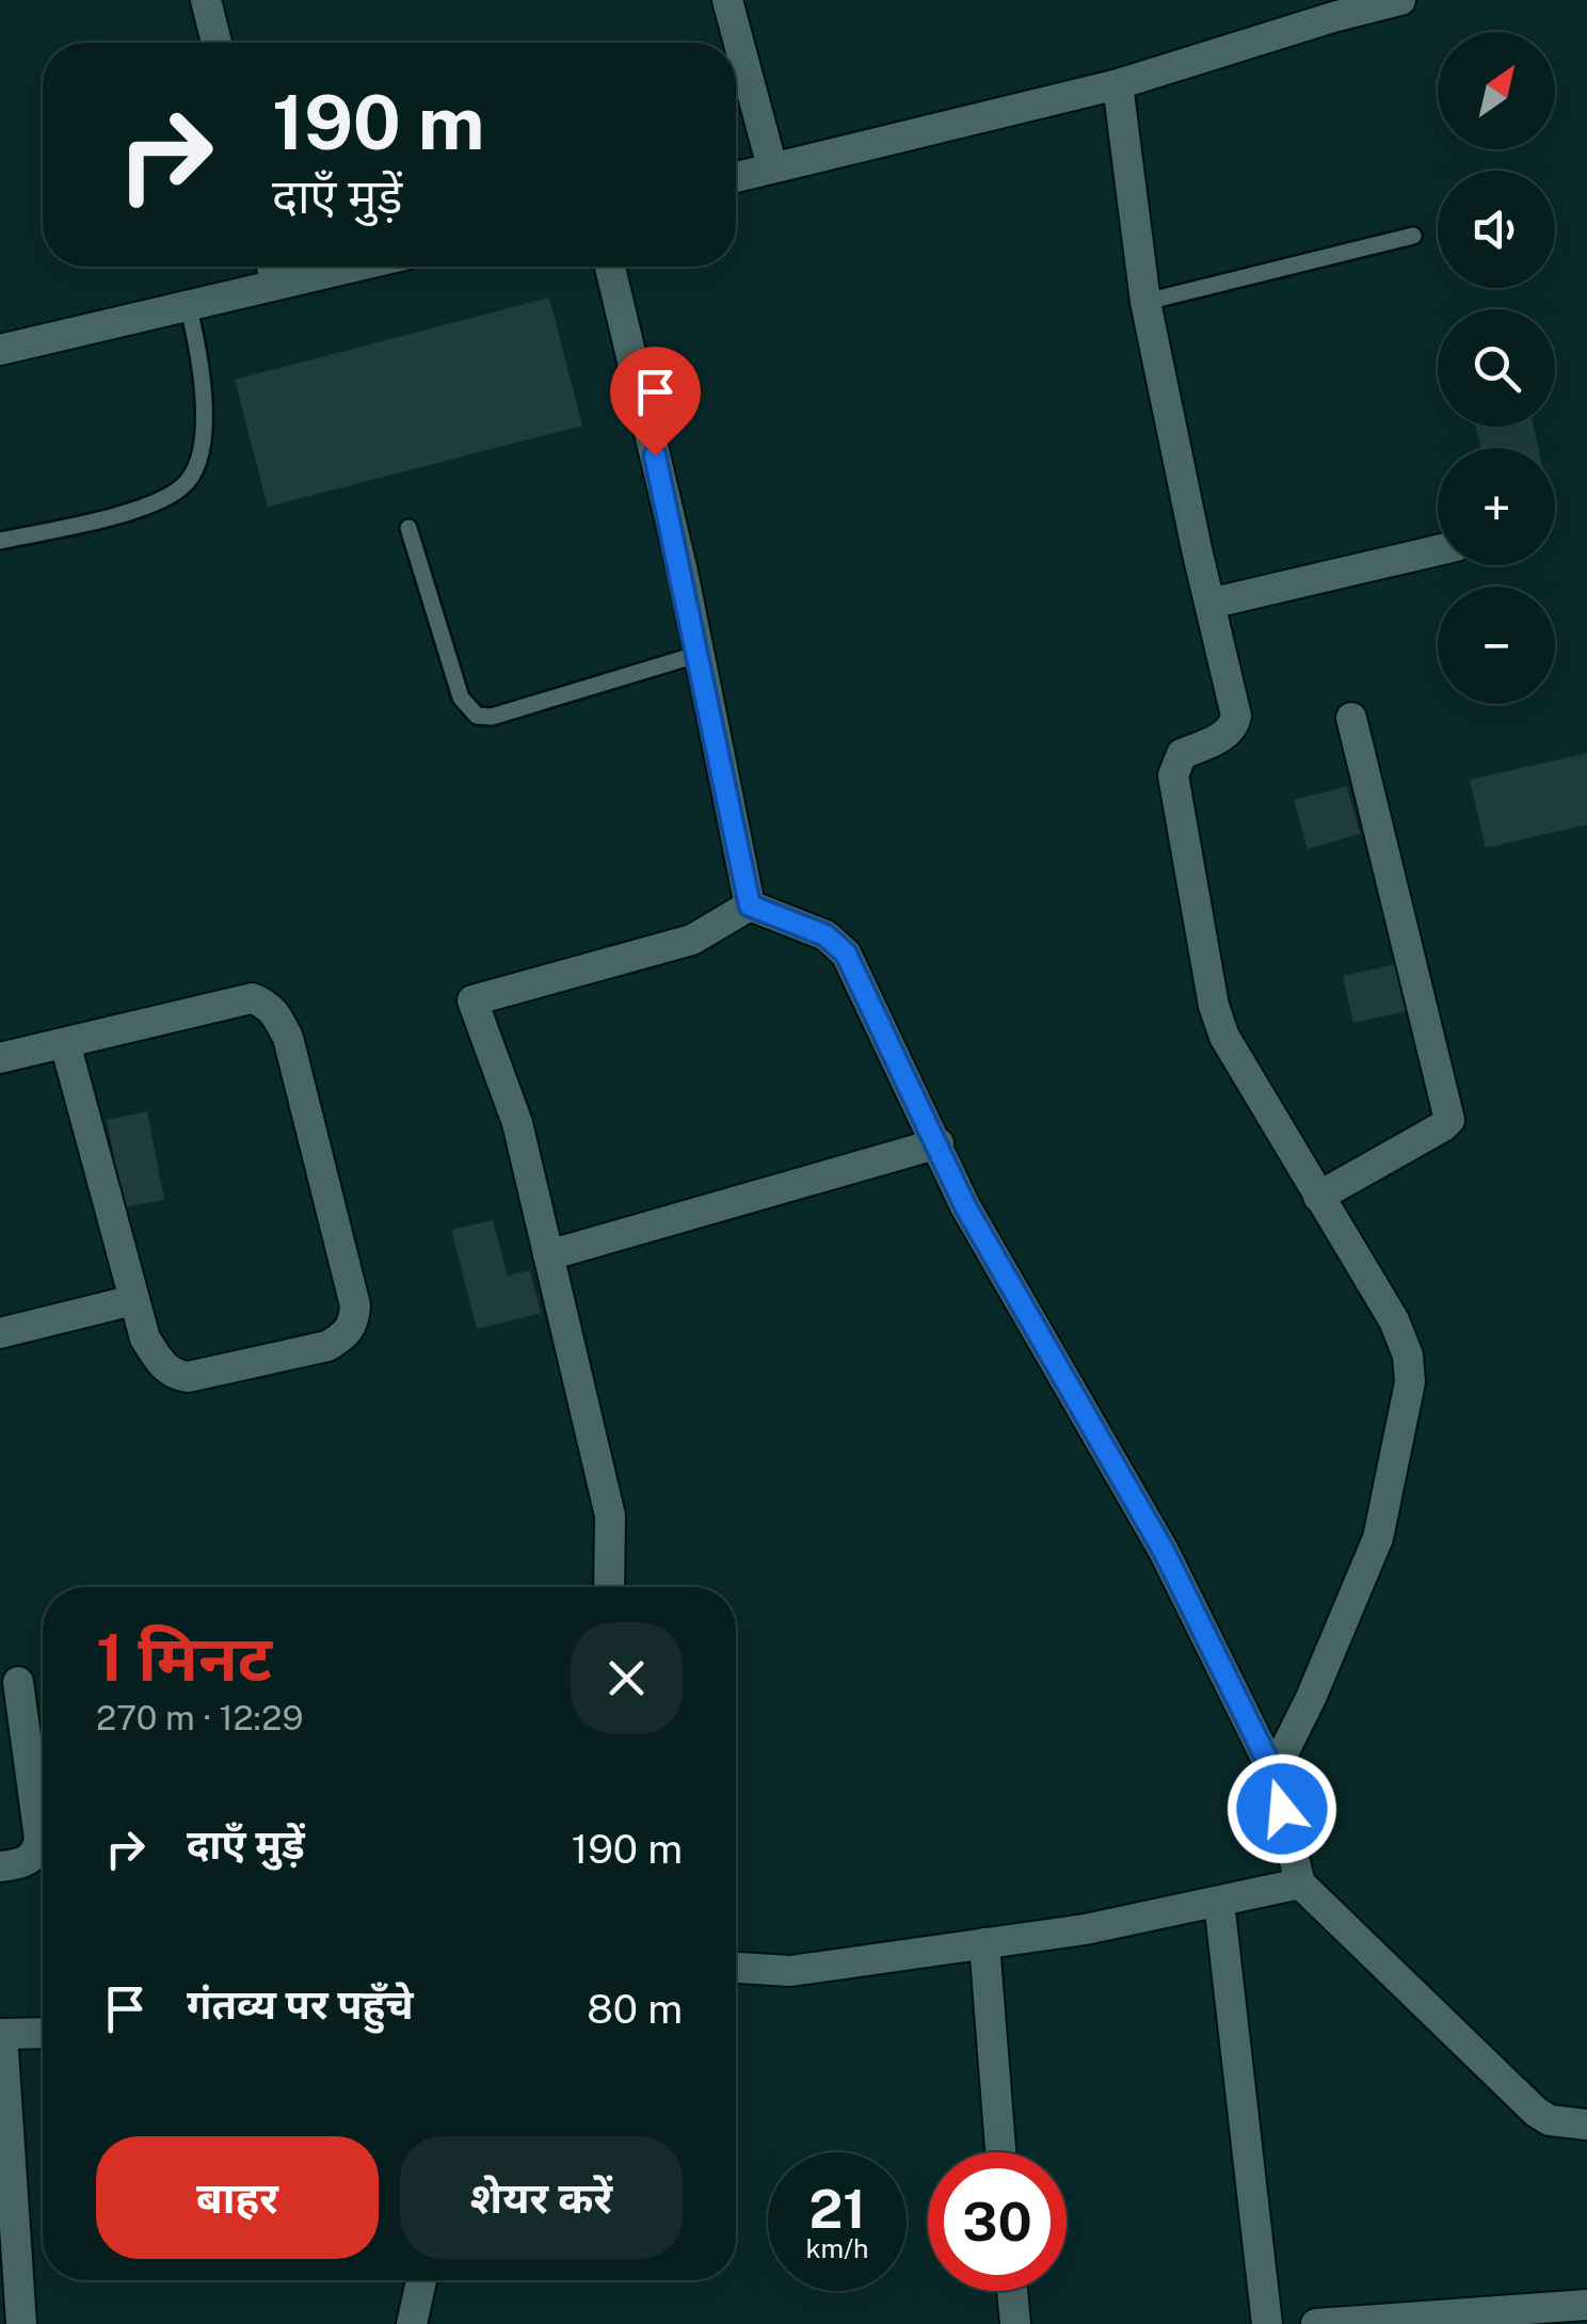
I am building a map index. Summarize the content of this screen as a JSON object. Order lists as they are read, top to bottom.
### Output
{
  "north": "top right",
  "page": {
    "map_buttons": ["+", "−"],
    "turn": ["190 m", "दाएँ मुड़ें"],
    "heading": ["1 मिनट", "270 m · 12:29"],
    "list": [
      {
        "name": "दाएँ मुड़ें",
        "value": "190 m"
      },
      {
        "name": "गंतव्य पर पहुँचे",
        "value": "80 m"
      }
    ],
    "buttons": ["बाहर", "शेयर करें"],
    "speed": "21 km/h",
    "limit": "30"
  }
}
